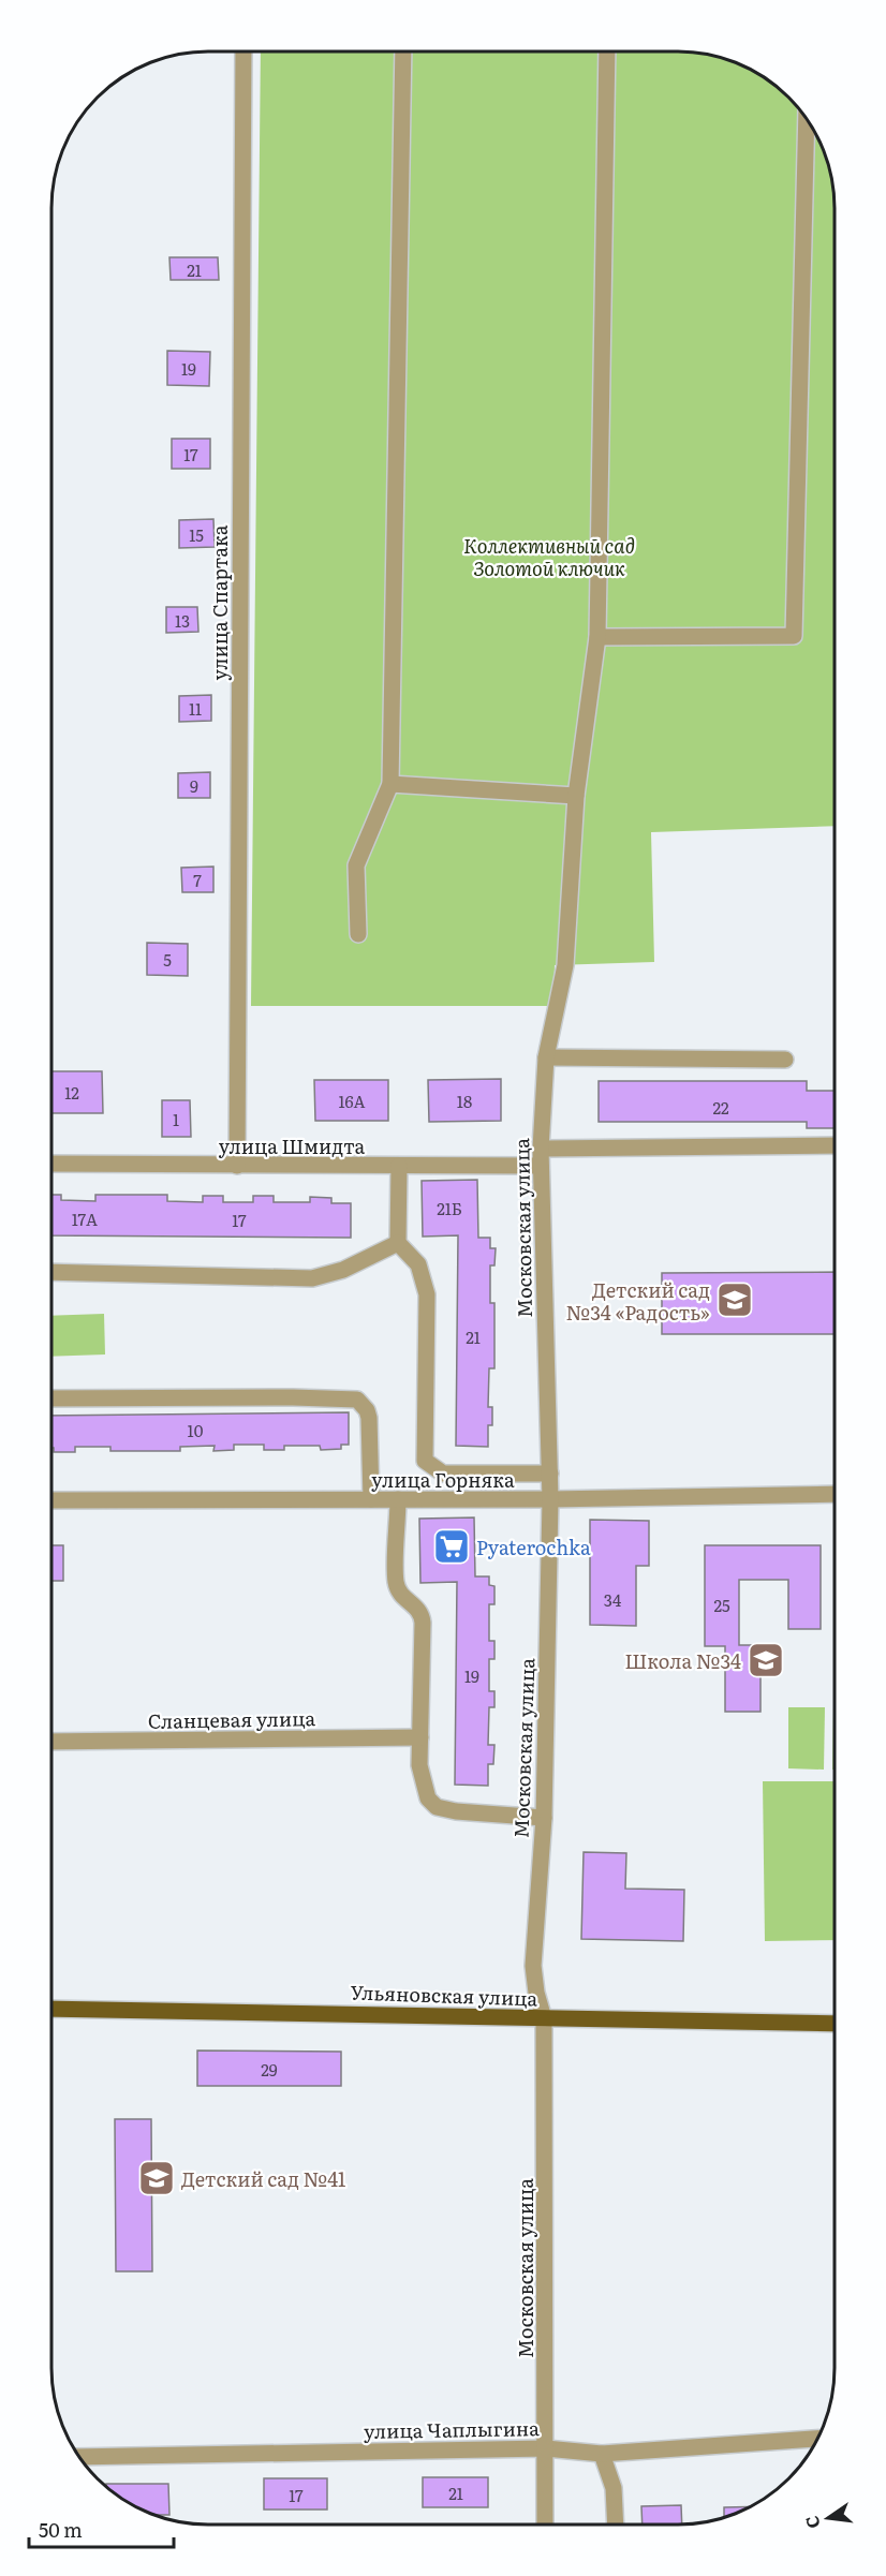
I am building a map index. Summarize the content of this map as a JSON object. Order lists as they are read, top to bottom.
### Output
{
  "streets": {
    "main road": ["Ульяновская улица"],
    "street": [
      "улица Спартака",
      "улица Шмидта",
      "Московская улица",
      "улица Горняка",
      "Сланцевая улица",
      "улица Чаплыгина"
    ]
  },
  "crossings": [
    ["улица Спартака", "улица Шмидта"],
    ["улица Шмидта", "Московская улица"],
    ["Московская улица", "улица Горняка"],
    ["Московская улица", "Ульяновская улица"],
    ["Московская улица", "улица Чаплыгина"]
  ],
  "parks": ["Коллективный сад Золотой ключик"],
  "places": {
    "school or university": ["Детский сад №34 «Радость»", "Школа №34", "Детский сад №41"],
    "supermarket": ["Pyaterochka"]
  },
  "house_numbers": [
    "21",
    "19",
    "17",
    "15",
    "13",
    "11",
    "9",
    "7",
    "5",
    "12",
    "16А",
    "18",
    "22",
    "1",
    "21Б",
    "17А",
    "17",
    "21",
    "10",
    "34",
    "25",
    "19",
    "29",
    "21",
    "17"
  ],
  "scale_bar": "50 m",
  "north": "left"
}
